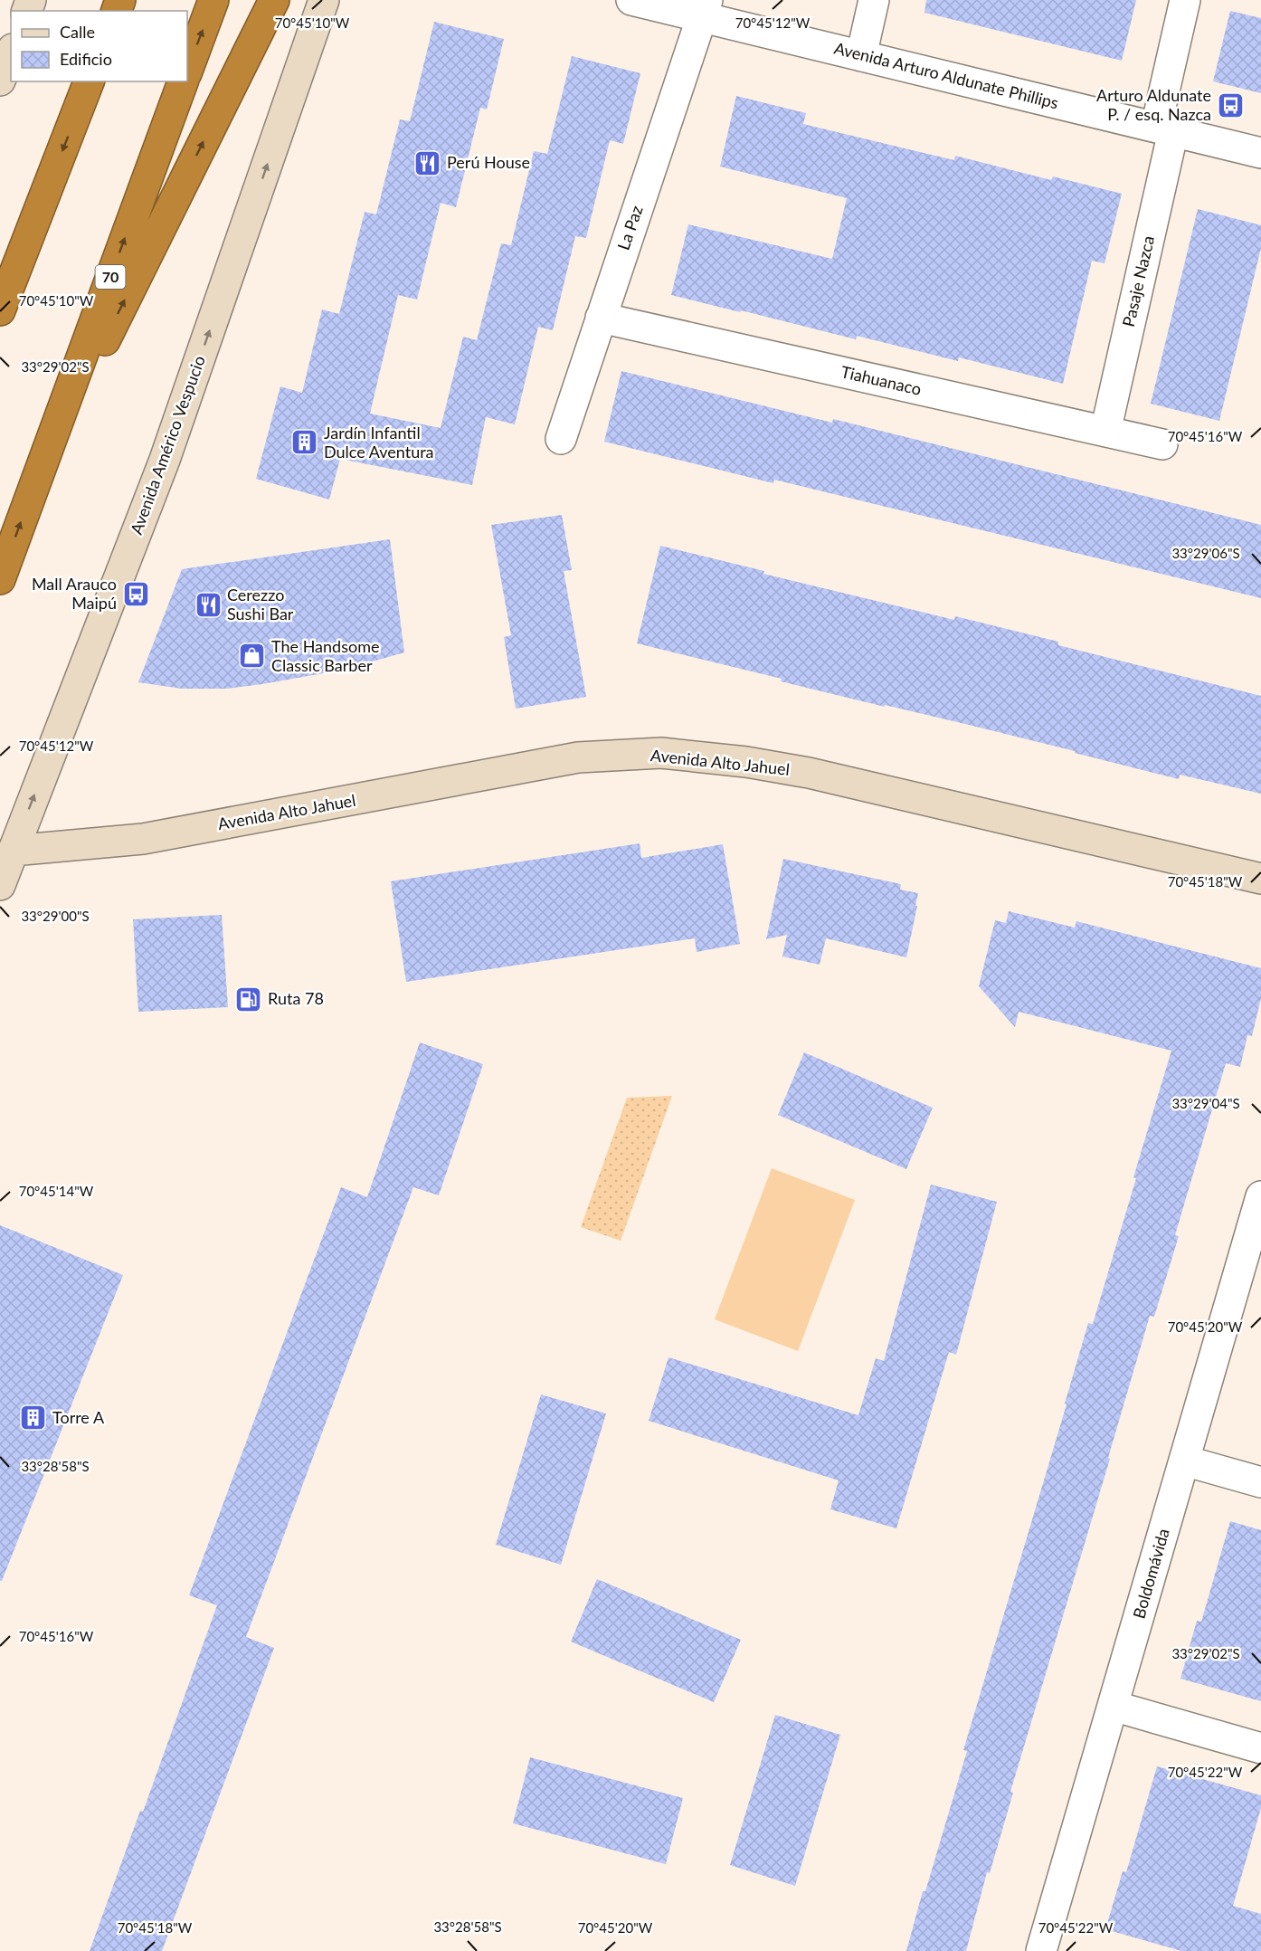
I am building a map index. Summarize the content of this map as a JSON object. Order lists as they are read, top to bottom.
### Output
{
  "streets": {
    "highway": ["70"],
    "street": [
      "Avenida Arturo Aldunate Phillips",
      "La Paz",
      "Pasaje Nazca",
      "Tiahuanaco",
      "Avenida Américo Vespucio",
      "Avenida Alto Jahuel",
      "Boldomávida"
    ]
  },
  "crossings": [
    ["Avenida Arturo Aldunate Phillips", "La Paz"],
    ["Avenida Arturo Aldunate Phillips", "Pasaje Nazca"],
    ["La Paz", "Tiahuanaco"],
    ["Pasaje Nazca", "Tiahuanaco"],
    ["Avenida Américo Vespucio", "Avenida Alto Jahuel"]
  ],
  "one_way": ["Avenida Américo Vespucio"],
  "places": {
    "bus stop": ["Arturo Aldunate P. / esq. Nazca", "Mall Arauco Maipú"],
    "restaurant": ["Perú House", "Cerezzo Sushi Bar"],
    "building": ["Jardín Infantil Dulce Aventura", "Torre A"],
    "shop": ["The Handsome Classic Barber"],
    "fuel station": ["Ruta 78"]
  },
  "legend": ["Calle", "Edificio"],
  "coordinates": [
    "70°45'10\"W",
    "70°45'12\"W",
    "33°29'02\"S",
    "70°45'16\"W",
    "33°29'06\"S",
    "70°45'18\"W",
    "33°29'00\"S",
    "33°29'04\"S",
    "70°45'14\"W",
    "70°45'20\"W",
    "33°28'58\"S",
    "70°45'22\"W"
  ]
}
